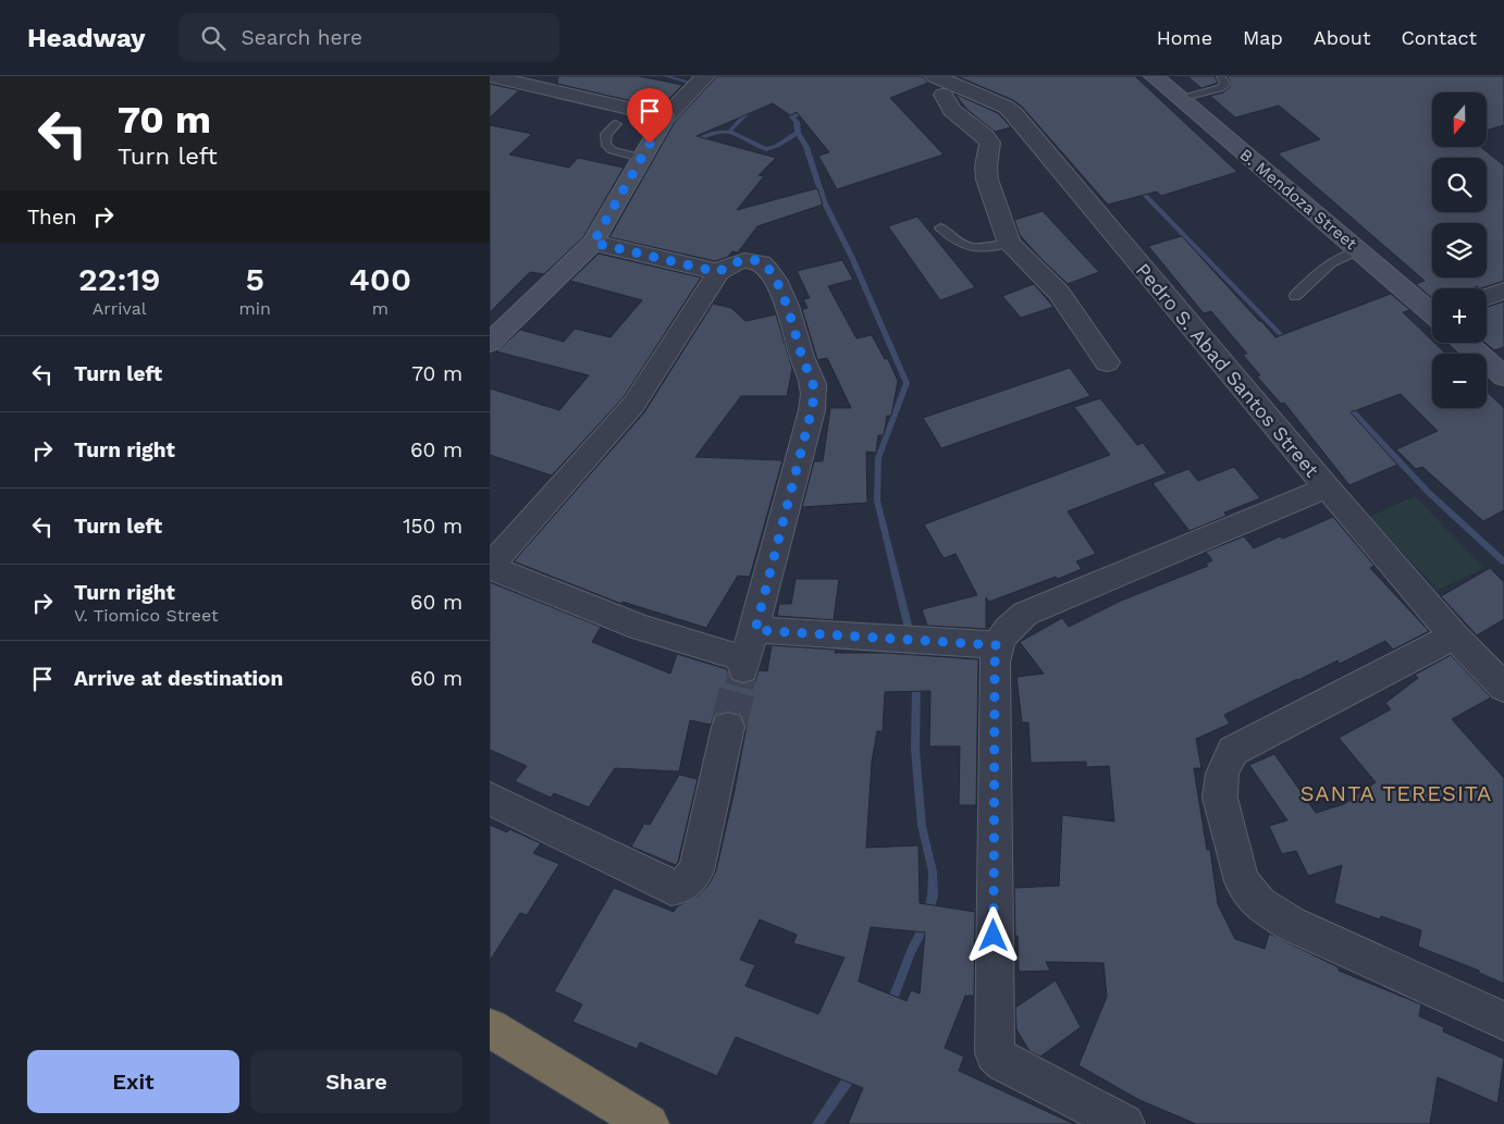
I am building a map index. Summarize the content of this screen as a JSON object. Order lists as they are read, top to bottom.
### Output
{
  "streets": {
    "main road": ["B. Mendoza Street"],
    "street": ["Pedro S. Abad Santos Street"]
  },
  "districts": ["SANTA TERESITA"],
  "north": "bottom",
  "page": {
    "header": "Headway",
    "search": "Search here",
    "nav": [
      "Home",
      "Map",
      "About",
      "Contact"
    ],
    "turn": ["70 m", "Turn left"],
    "map_buttons": ["+", "−"],
    "then": "Then",
    "eta": [
      "22:19",
      "Arrival",
      "5",
      "min",
      "400",
      "m"
    ],
    "list": [
      {
        "name": "Turn left",
        "value": "70 m"
      },
      {
        "name": "Turn right",
        "value": "60 m"
      },
      {
        "name": "Turn left",
        "value": "150 m"
      },
      {
        "name": "Turn right",
        "note": "V. Tiomico Street",
        "value": "60 m"
      },
      {
        "name": "Arrive at destination",
        "value": "60 m"
      }
    ],
    "buttons": ["Exit", "Share"]
  }
}
